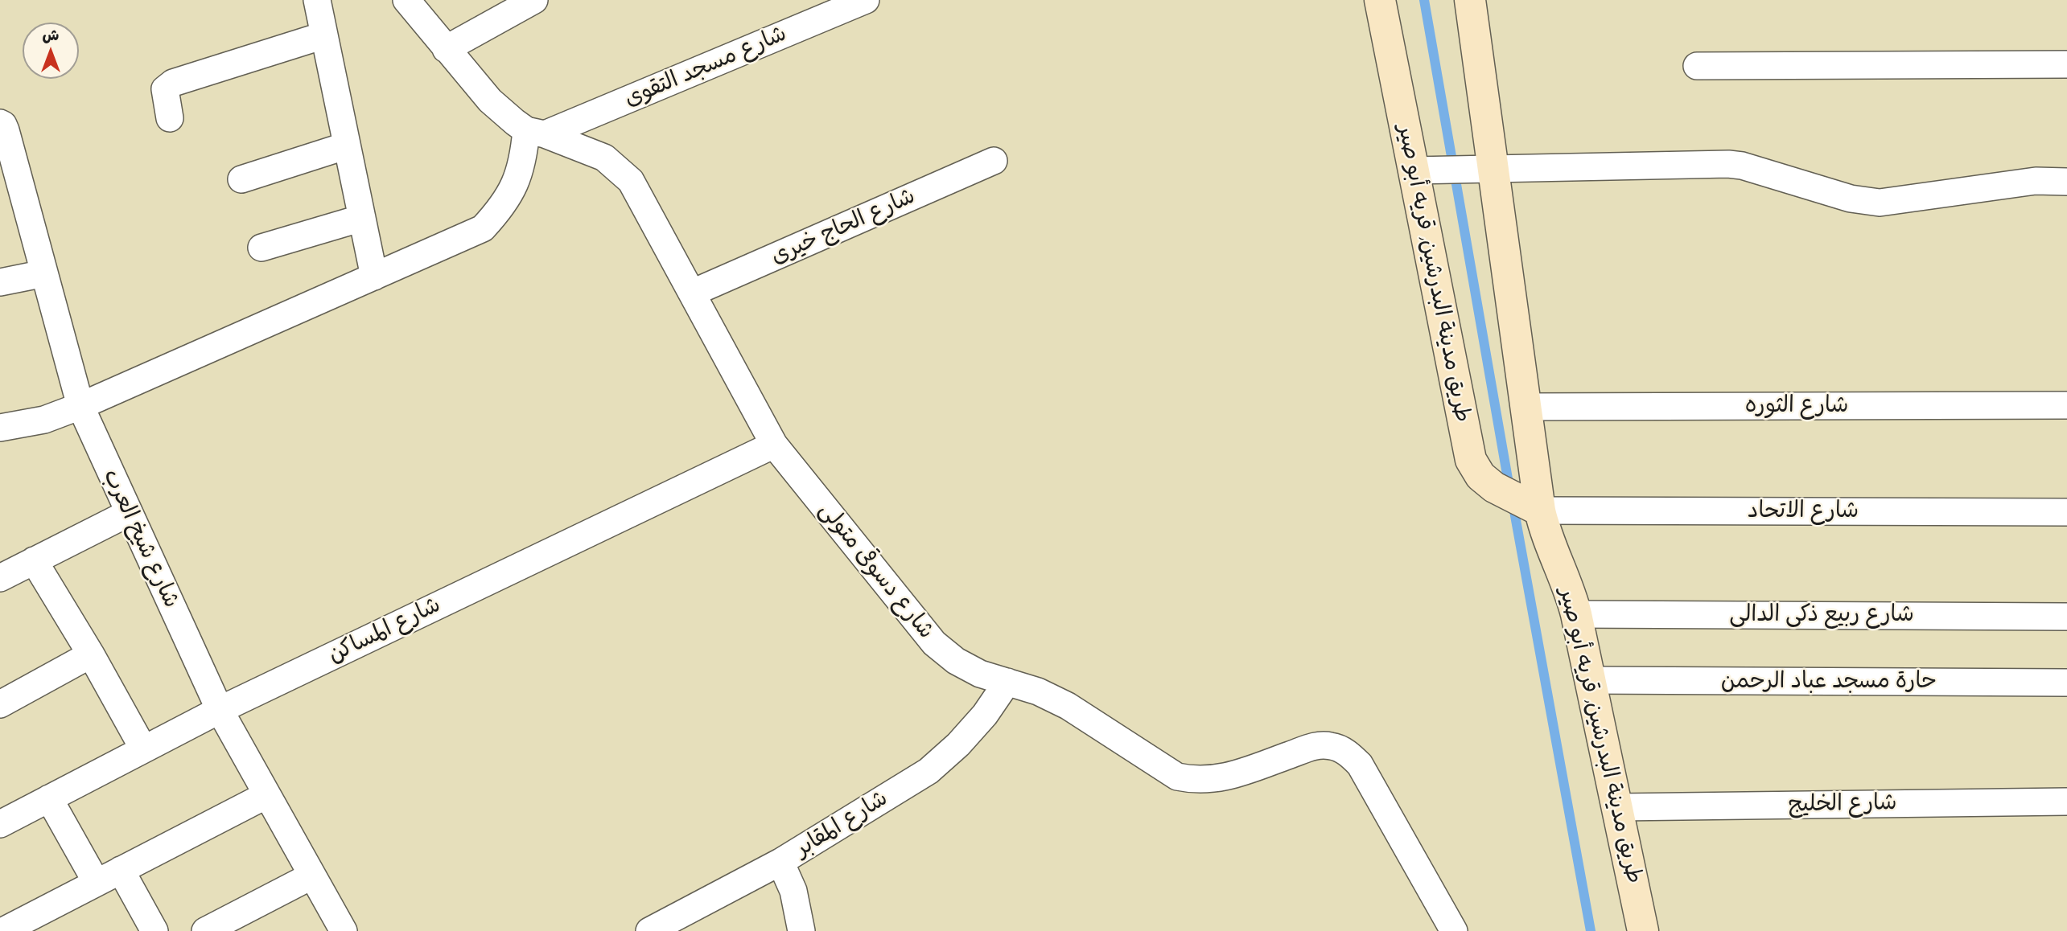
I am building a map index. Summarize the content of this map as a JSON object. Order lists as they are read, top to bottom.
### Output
{
  "streets": {
    "street": [
      "شارع مسجد التقوى",
      "شارع الحاج خيرى",
      "طريق مدينة البدرشين, قريه أبو صير",
      "شارع الثوره",
      "شارع الاتحاد",
      "شارع شيخ العرب",
      "شارع دسوقى متولى",
      "شارع ربيع ذكى الدالى",
      "شارع المساكن",
      "حارة مسجد عباد الرحمن",
      "شارع الخليج",
      "شارع المقابر"
    ]
  },
  "crossings": [
    ["شارع مسجد التقوى", "شارع دسوقى متولى"],
    ["شارع الحاج خيرى", "شارع دسوقى متولى"],
    ["طريق مدينة البدرشين, قريه أبو صير", "شارع الثوره"],
    ["طريق مدينة البدرشين, قريه أبو صير", "شارع الاتحاد"],
    ["طريق مدينة البدرشين, قريه أبو صير", "شارع ربيع ذكى الدالى"],
    ["طريق مدينة البدرشين, قريه أبو صير", "حارة مسجد عباد الرحمن"],
    ["طريق مدينة البدرشين, قريه أبو صير", "شارع الخليج"],
    ["شارع شيخ العرب", "شارع المساكن"],
    ["شارع دسوقى متولى", "شارع المساكن"],
    ["شارع دسوقى متولى", "شارع المقابر"]
  ],
  "north": "top"
}
